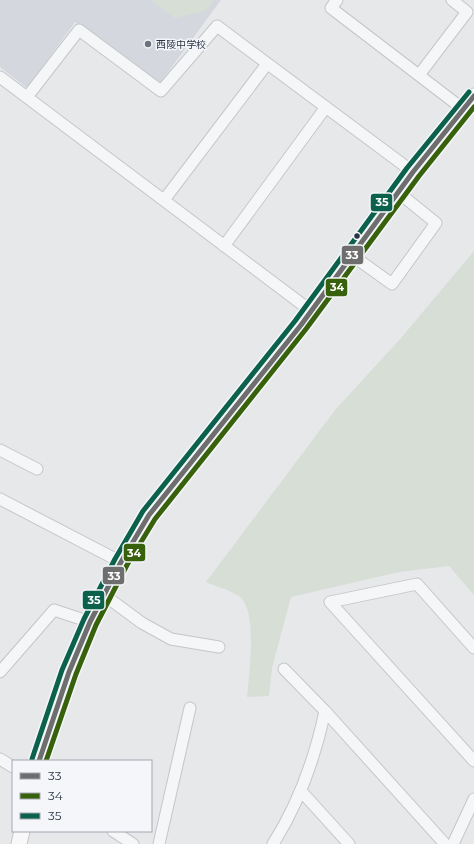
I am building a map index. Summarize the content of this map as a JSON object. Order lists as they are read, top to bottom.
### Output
{
  "places": ["西陵中学校"],
  "lines": ["transit line 35", "transit line 33", "transit line 34"],
  "legend": ["33", "34", "35"]
}
